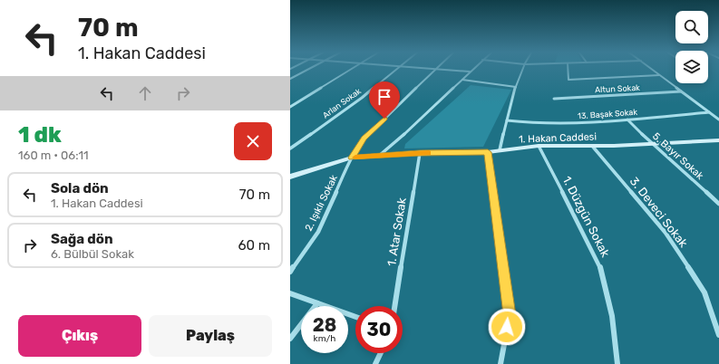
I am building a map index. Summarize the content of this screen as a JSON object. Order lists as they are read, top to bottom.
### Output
{
  "streets": {
    "street": [
      "Altun Sokak",
      "Arlan Sokak",
      "13. Başak Sokak",
      "1. Hakan Caddesi",
      "5. Bayır Sokak",
      "2. Işıklı Sokak",
      "3. Deveci Sokak",
      "1. Düzgün Sokak",
      "1. Atar Sokak"
    ]
  },
  "crossings": [
    ["13. Başak Sokak", "5. Bayır Sokak"],
    ["1. Hakan Caddesi", "5. Bayır Sokak"],
    ["1. Hakan Caddesi", "2. Işıklı Sokak"],
    ["1. Hakan Caddesi", "3. Deveci Sokak"],
    ["1. Hakan Caddesi", "1. Düzgün Sokak"],
    ["1. Hakan Caddesi", "1. Atar Sokak"]
  ],
  "page": {
    "turn": ["70 m", "1. Hakan Caddesi"],
    "heading": ["1 dk", "160 m · 06:11"],
    "list": [
      {
        "name": "Sola dön",
        "note": "1. Hakan Caddesi",
        "value": "70 m"
      },
      {
        "name": "Sağa dön",
        "note": "6. Bülbül Sokak",
        "value": "60 m"
      }
    ],
    "speed": "28 km/h",
    "limit": "30",
    "buttons": ["Çıkış", "Paylaş"]
  }
}
